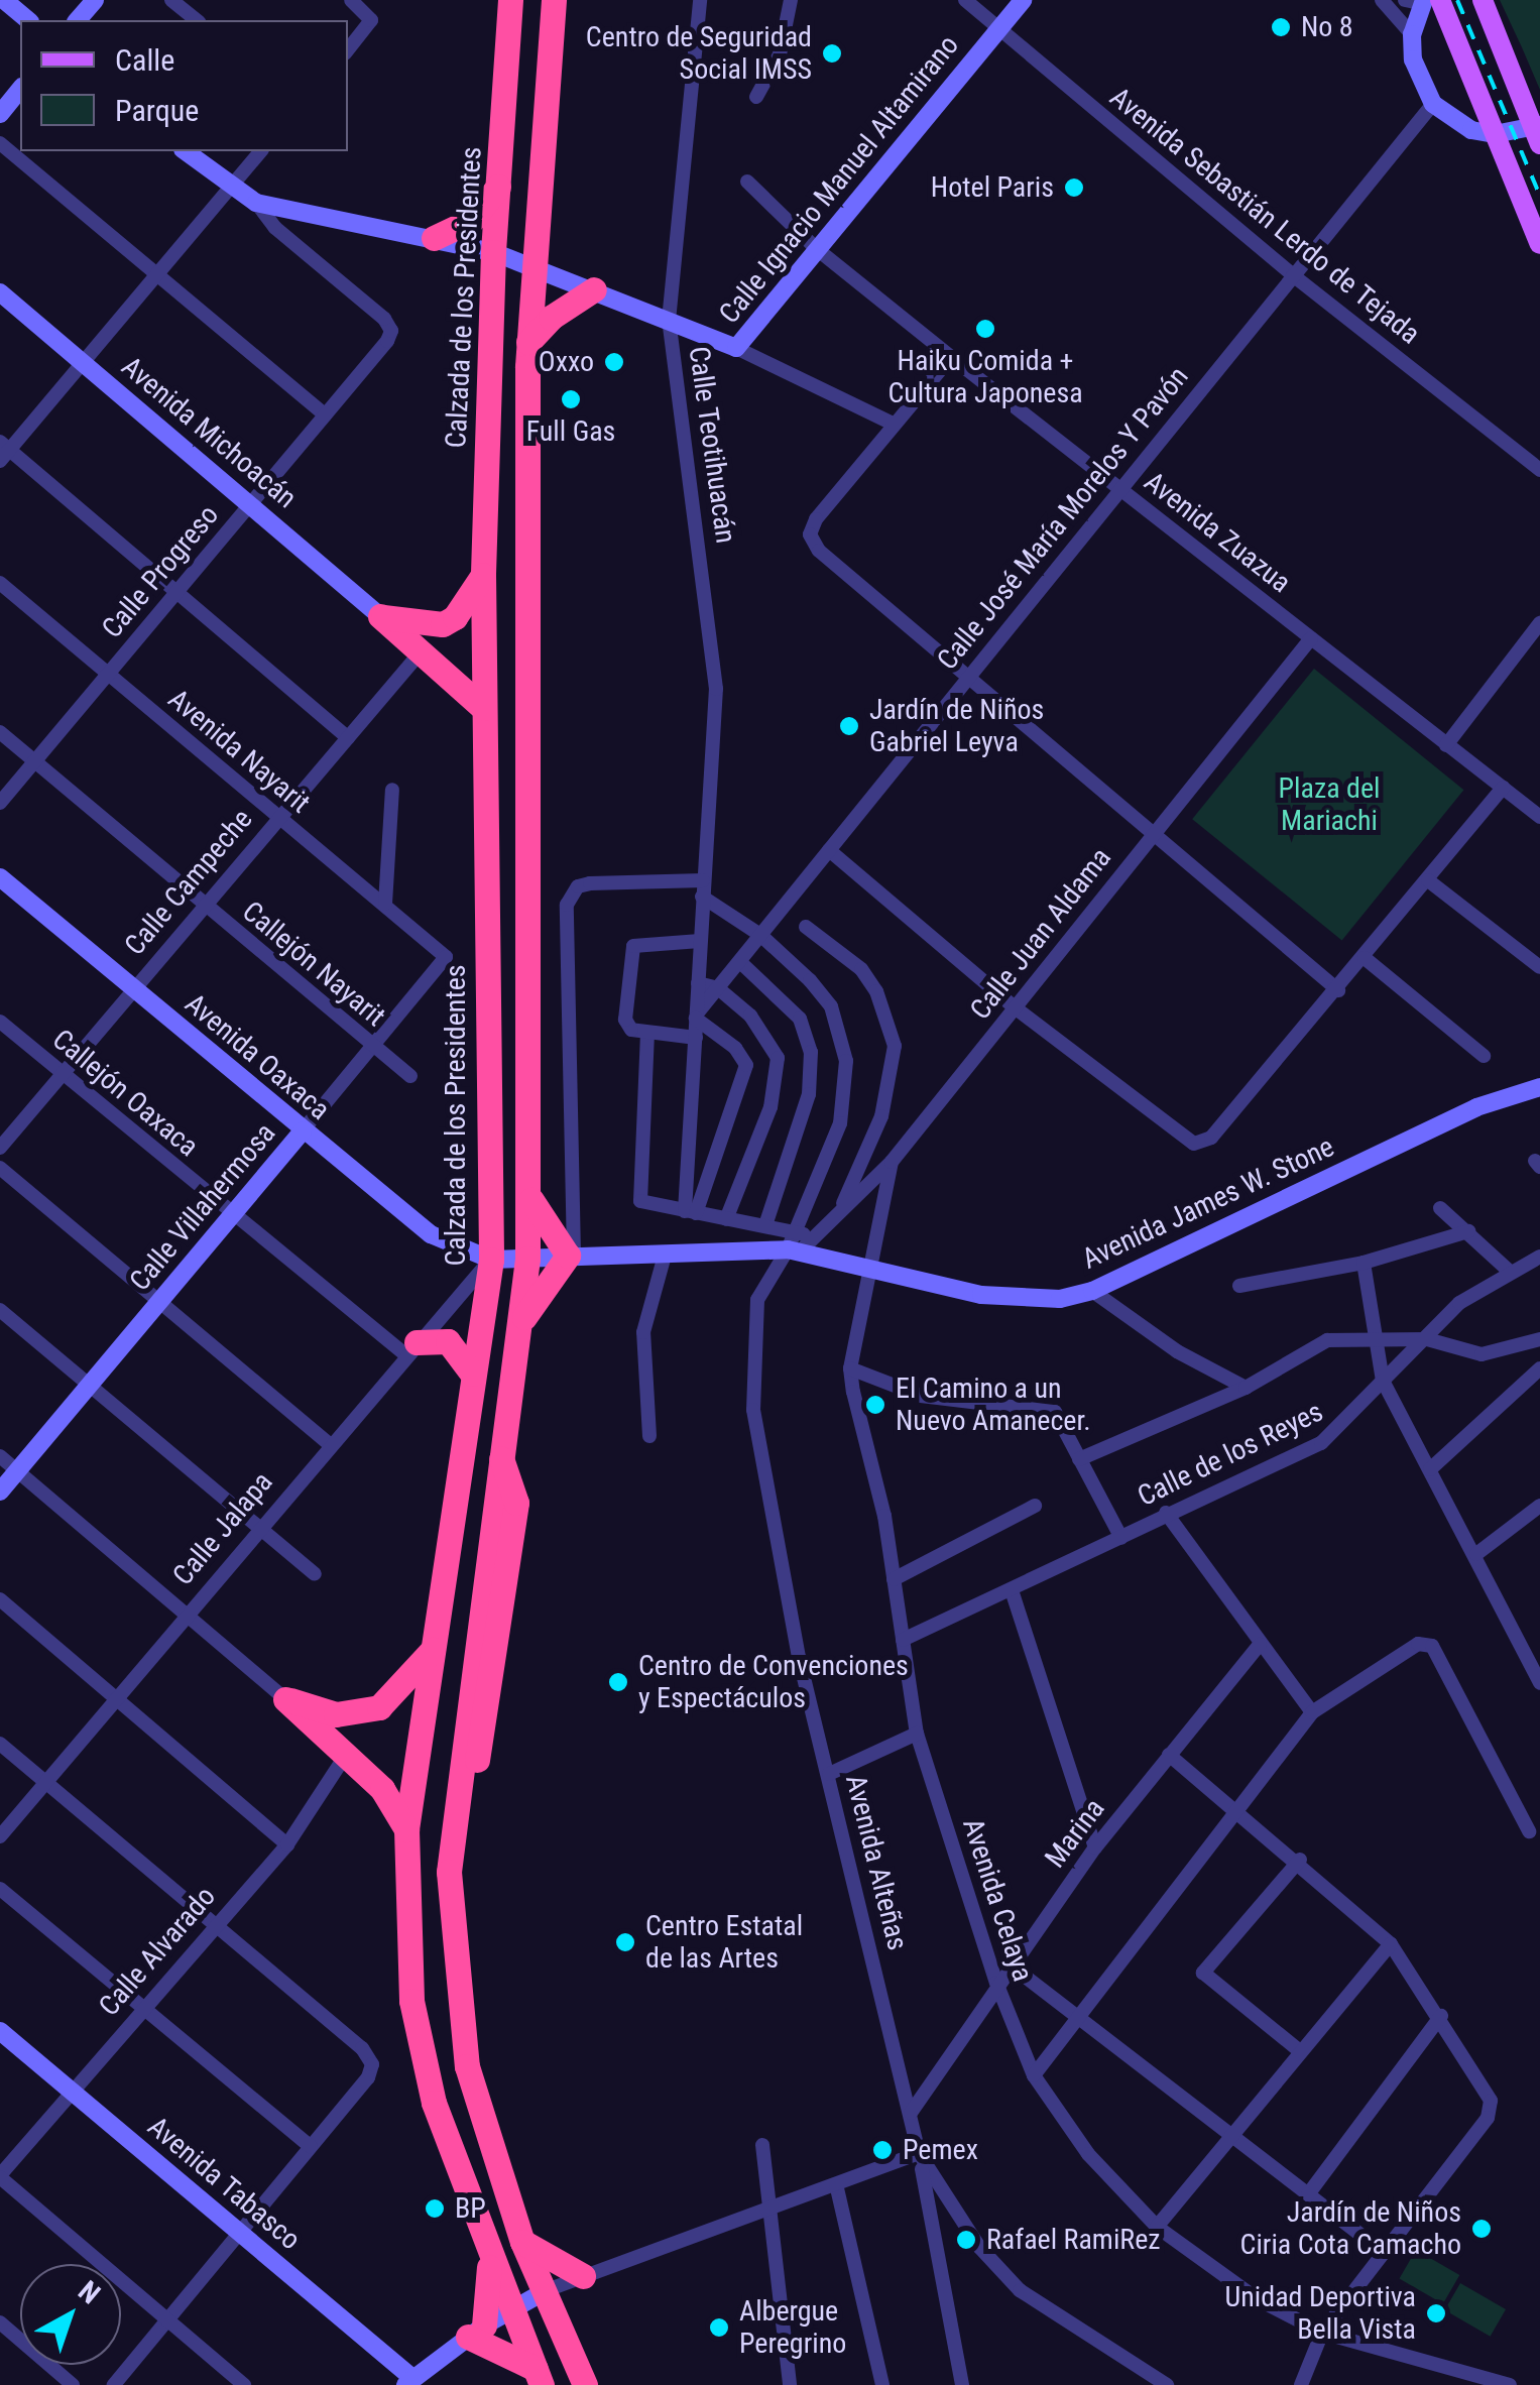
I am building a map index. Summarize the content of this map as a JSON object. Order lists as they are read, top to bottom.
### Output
{
  "streets": {
    "highway": ["Calzada de los Presidentes"],
    "street": [
      "Calle Ignacio Manuel Altamirano",
      "Avenida Sebastián Lerdo de Tejada",
      "Avenida Michoacán",
      "Calle Teotihuacán",
      "Calle José María Morelos Y Pavón",
      "Avenida Zuazua",
      "Calle Progreso",
      "Avenida Nayarit",
      "Calle Campeche",
      "Calle Juan Aldama",
      "Callejón Nayarit",
      "Avenida Oaxaca",
      "Callejón Oaxaca",
      "Avenida James W. Stone",
      "Calle Villahermosa",
      "Calle de los Reyes",
      "Calle Jalapa",
      "Marina",
      "Avenida Alteñas",
      "Avenida Celaya",
      "Calle Alvarado",
      "Avenida Tabasco"
    ]
  },
  "crossings": [
    ["Calle Ignacio Manuel Altamirano", "Avenida Sebastián Lerdo de Tejada"],
    ["Calle Ignacio Manuel Altamirano", "Avenida Zuazua"],
    ["Avenida Sebastián Lerdo de Tejada", "Calle José María Morelos Y Pavón"],
    ["Calzada de los Presidentes", "Avenida Oaxaca"],
    ["Calzada de los Presidentes", "Avenida James W. Stone"],
    ["Calzada de los Presidentes", "Calle Jalapa"],
    ["Avenida Michoacán", "Calle Progreso"],
    ["Calle Teotihuacán", "Calle José María Morelos Y Pavón"],
    ["Calle José María Morelos Y Pavón", "Avenida Zuazua"],
    ["Avenida Zuazua", "Calle Juan Aldama"],
    ["Calle Progreso", "Avenida Nayarit"],
    ["Calle Progreso", "Callejón Nayarit"],
    ["Avenida Nayarit", "Calle Campeche"],
    ["Avenida Nayarit", "Calle Villahermosa"],
    ["Calle Campeche", "Callejón Nayarit"],
    ["Calle Campeche", "Avenida Oaxaca"],
    ["Calle Campeche", "Callejón Oaxaca"],
    ["Calle Juan Aldama", "Avenida James W. Stone"],
    ["Calle Juan Aldama", "Avenida Alteñas"],
    ["Calle Juan Aldama", "Avenida Celaya"],
    ["Callejón Nayarit", "Calle Villahermosa"],
    ["Avenida Oaxaca", "Avenida James W. Stone"],
    ["Avenida Oaxaca", "Calle Villahermosa"],
    ["Avenida Oaxaca", "Calle Jalapa"],
    ["Callejón Oaxaca", "Calle Villahermosa"],
    ["Callejón Oaxaca", "Calle Jalapa"],
    ["Avenida James W. Stone", "Calle Jalapa"],
    ["Avenida James W. Stone", "Avenida Alteñas"],
    ["Avenida James W. Stone", "Avenida Celaya"],
    ["Calle de los Reyes", "Avenida Celaya"],
    ["Marina", "Avenida Alteñas"],
    ["Marina", "Avenida Celaya"],
    ["Calle Alvarado", "Avenida Tabasco"]
  ],
  "parks": ["Plaza del Mariachi"],
  "places": [
    "No 8",
    "Centro de Seguridad Social IMSS",
    "Hotel Paris",
    "Haiku Comida + Cultura Japonesa",
    "Oxxo",
    "Full Gas",
    "Jardín de Niños Gabriel Leyva",
    "El Camino a un Nuevo Amanecer.",
    "Centro de Convenciones y Espectáculos",
    "Centro Estatal de las Artes",
    "Pemex",
    "BP",
    "Jardín de Niños Ciria Cota Camacho",
    "Rafael RamiRez",
    "Unidad Deportiva Bella Vista",
    "Albergue Peregrino"
  ],
  "legend": ["Calle", "Parque"],
  "north": "top right"
}
